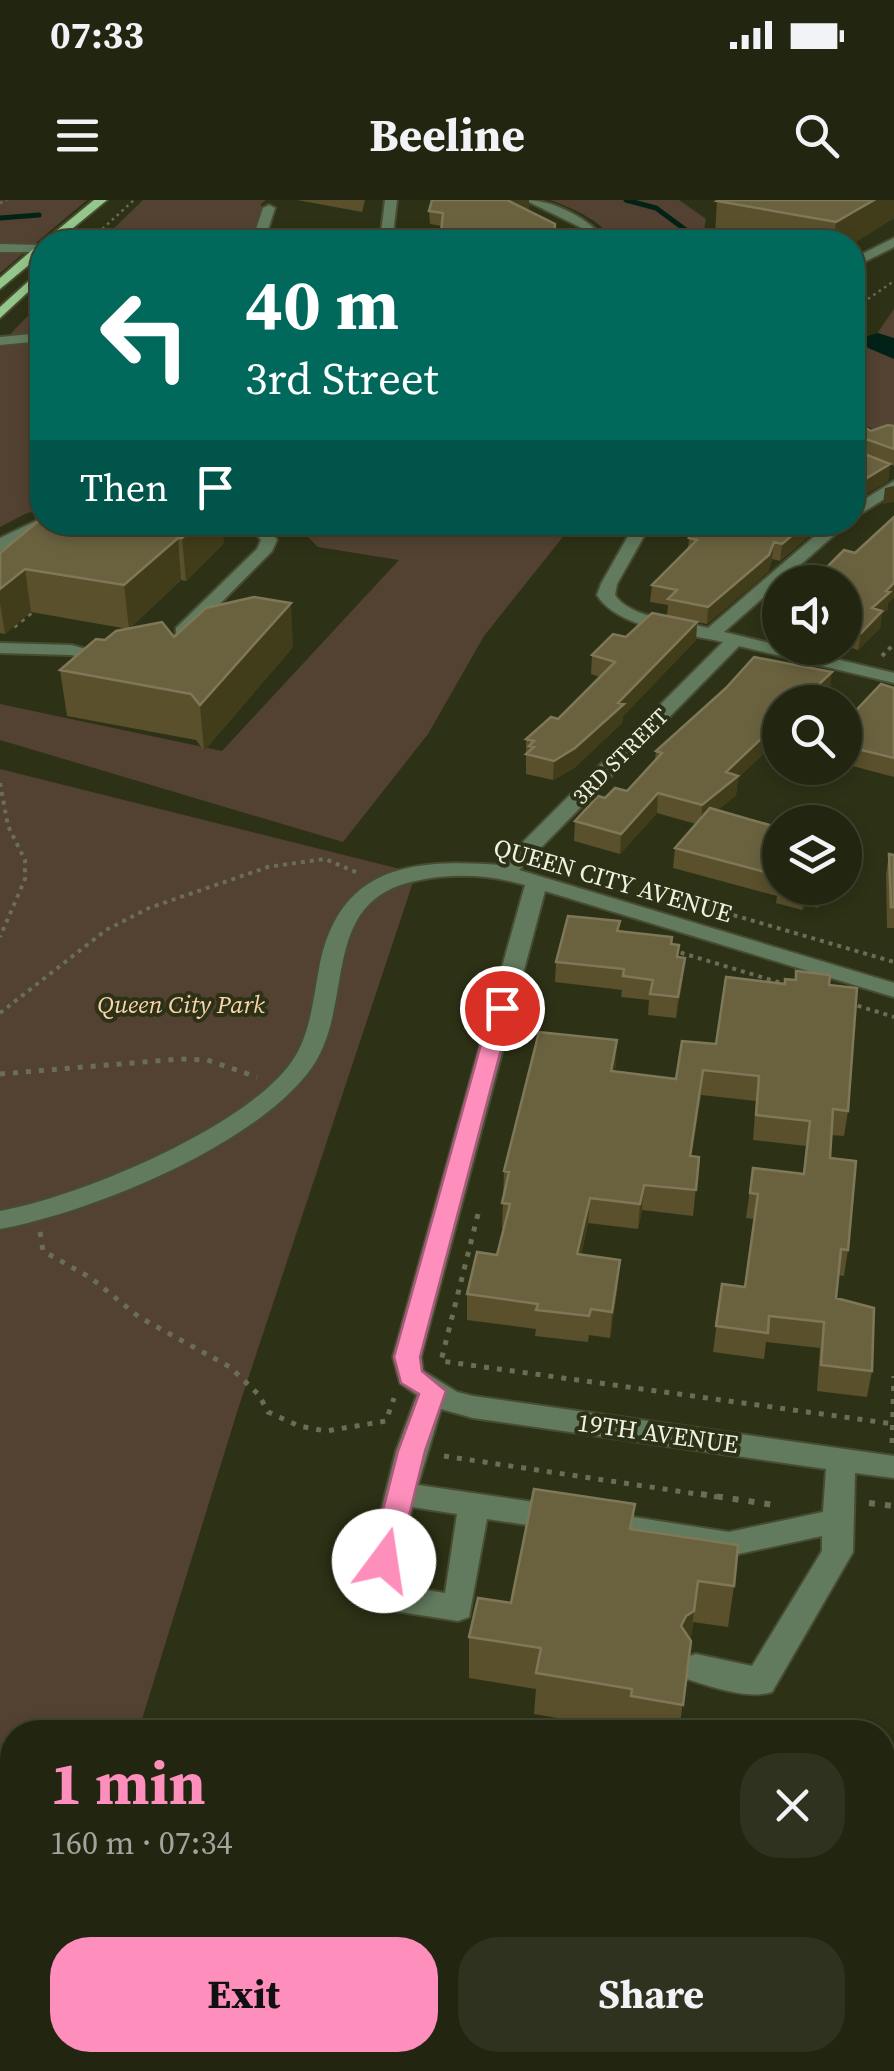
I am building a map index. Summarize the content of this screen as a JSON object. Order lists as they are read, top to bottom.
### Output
{
  "streets": {
    "street": ["3RD STREET", "QUEEN CITY AVENUE", "19TH AVENUE"]
  },
  "crossings": [
    ["3RD STREET", "QUEEN CITY AVENUE"]
  ],
  "parks": ["Queen City Park"],
  "page": {
    "status": "07:33",
    "header": "Beeline",
    "turn": ["40 m", "3rd Street"],
    "then": "Then",
    "heading": ["1 min", "160 m · 07:34"],
    "buttons": ["Exit", "Share"]
  }
}
